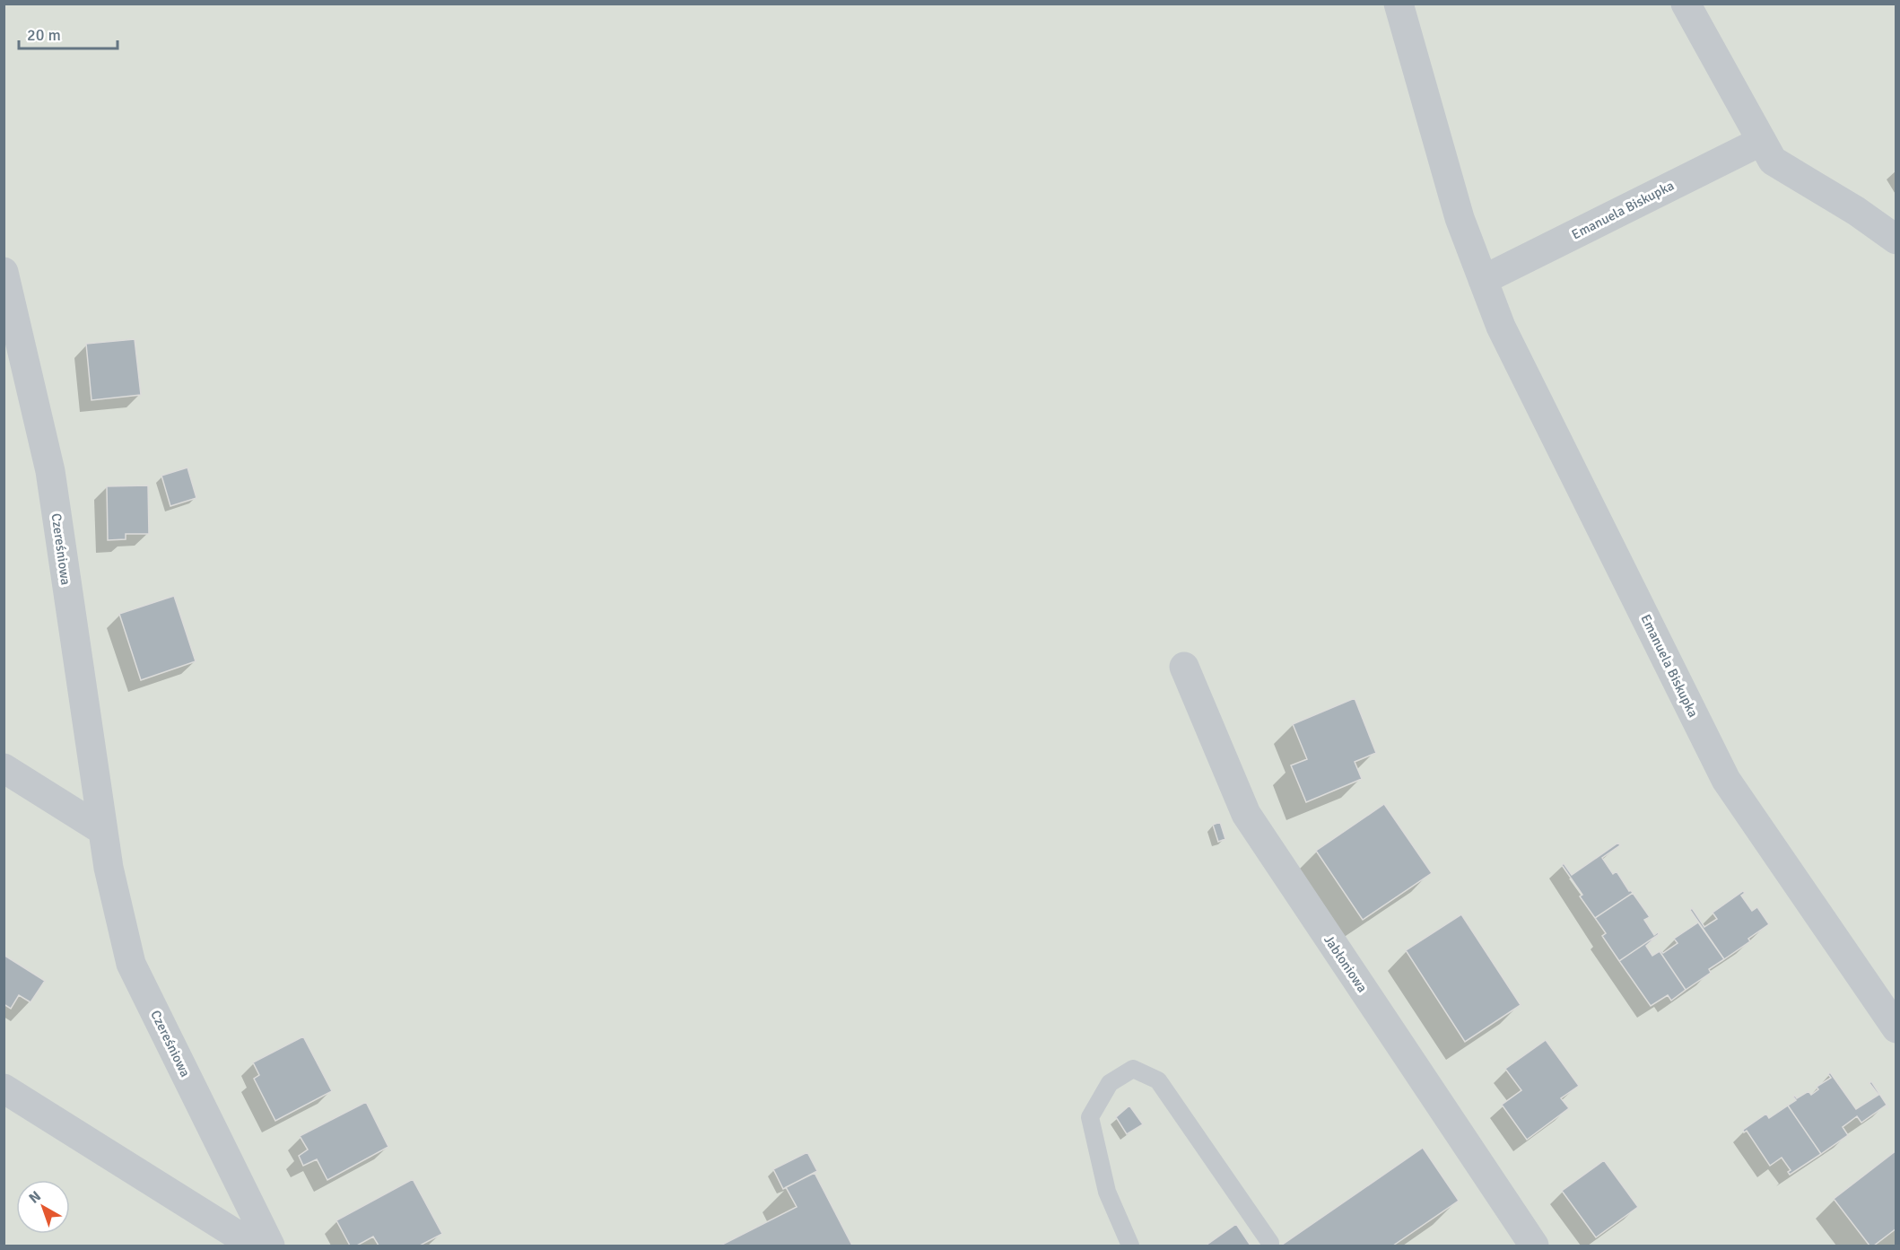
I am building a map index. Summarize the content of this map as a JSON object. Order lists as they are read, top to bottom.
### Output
{
  "streets": {
    "street": ["Emanuela Biskupka", "Czereśniowa", "Jabłoniowa"]
  },
  "scale_bar": "20 m",
  "north": "top left"
}
